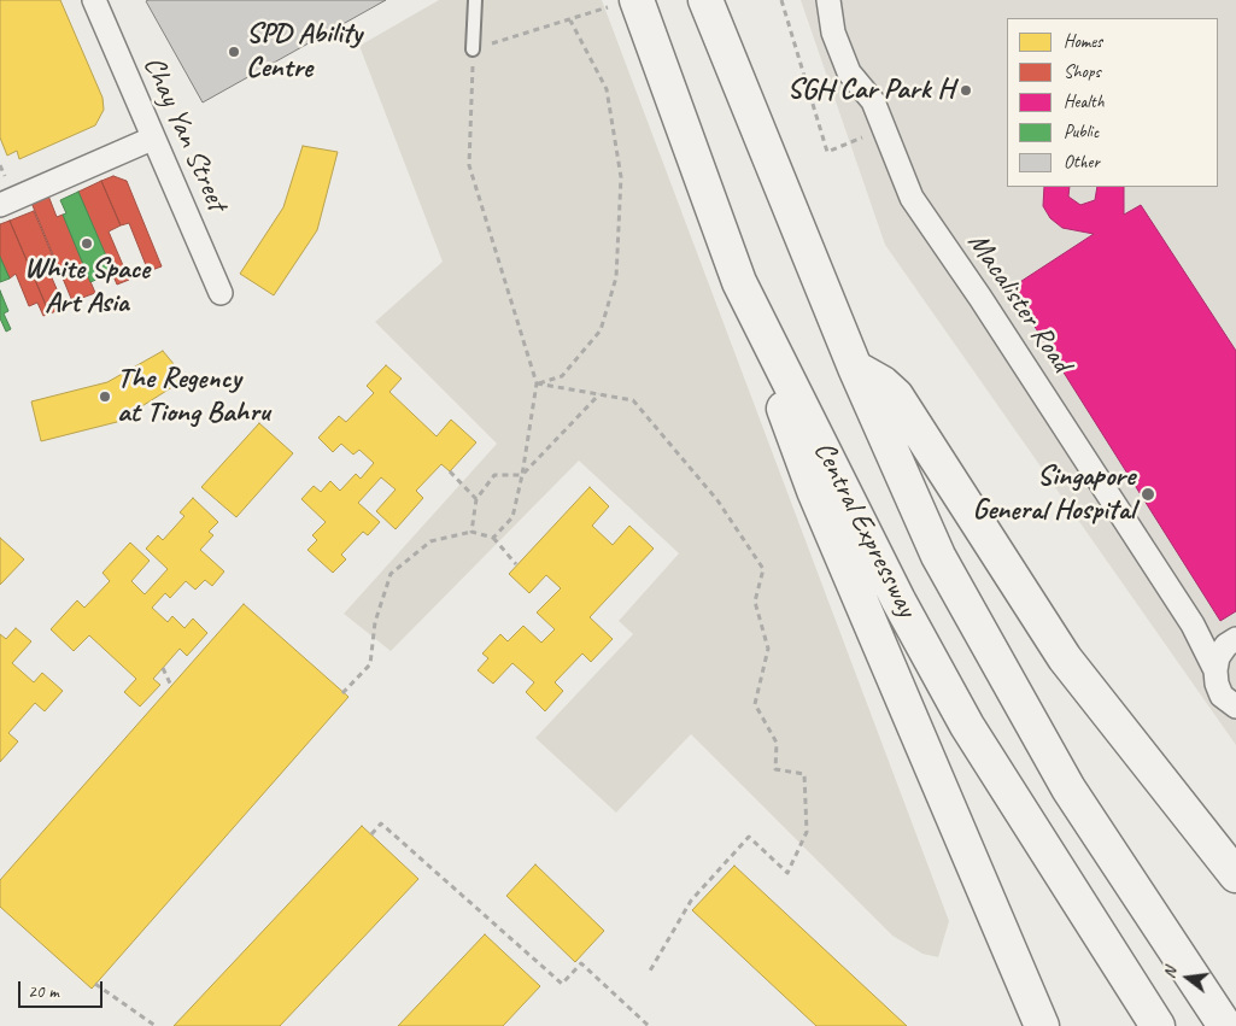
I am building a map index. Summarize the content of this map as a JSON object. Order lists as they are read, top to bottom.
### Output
{
  "streets": {
    "highway": ["Central Expressway"],
    "street": ["Chay Yan Street", "Macalister Road"]
  },
  "places": [
    "SPD Ability Centre",
    "SGH Car Park H",
    "White Space Art Asia",
    "The Regency at Tiong Bahru",
    "Singapore General Hospital"
  ],
  "legend": [
    "Homes",
    "Shops",
    "Health",
    "Public",
    "Other"
  ],
  "scale_bar": "20 m",
  "north": "left"
}
